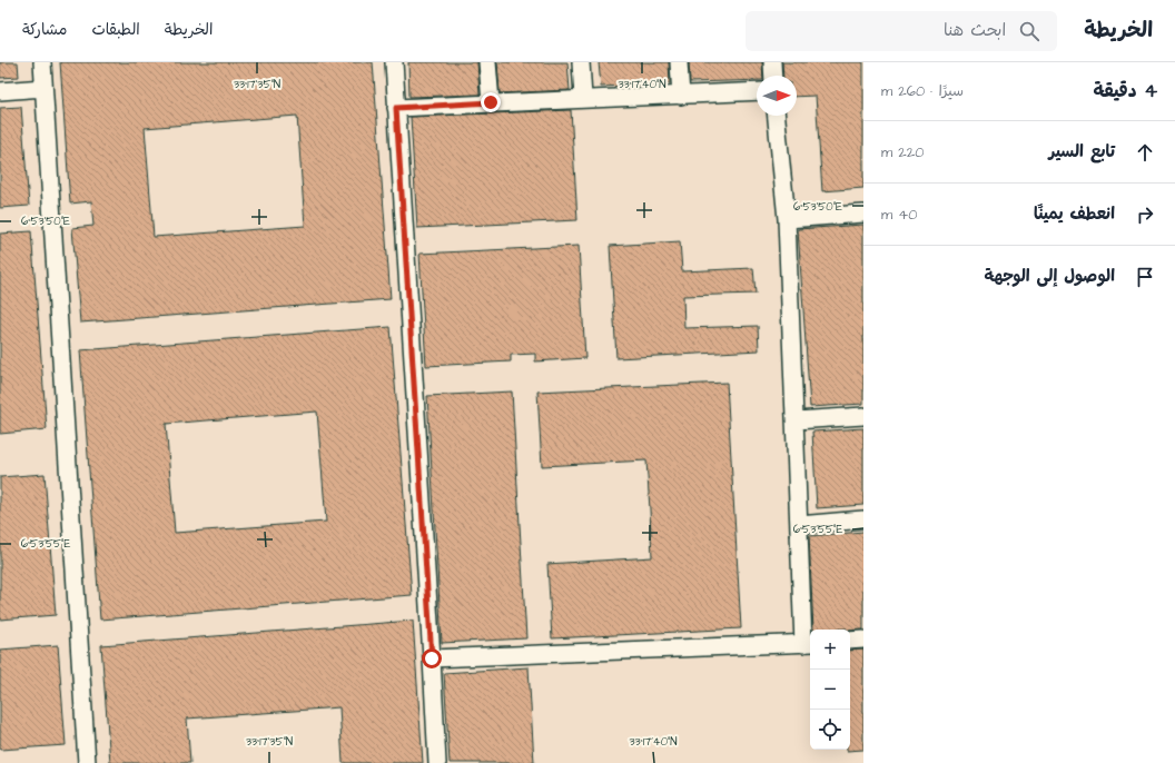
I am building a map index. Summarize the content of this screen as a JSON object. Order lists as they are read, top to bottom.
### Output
{
  "north": "right",
  "page": {
    "header": "الخريطة",
    "search": "ابحث هنا",
    "nav": ["الخريطة", "الطبقات", "مشاركة"],
    "heading": ["4 دقيقة", "سيرًا · 260 m"],
    "list": [
      ["تابع السير", "220 m"],
      ["انعطف يمينًا", "40 m"],
      "الوصول إلى الوجهة"
    ],
    "map_buttons": ["+", "−"]
  },
  "coordinates": [
    "33°17'35\"N",
    "33°17'40\"N",
    "6°53'50\"E",
    "6°53'55\"E"
  ]
}
